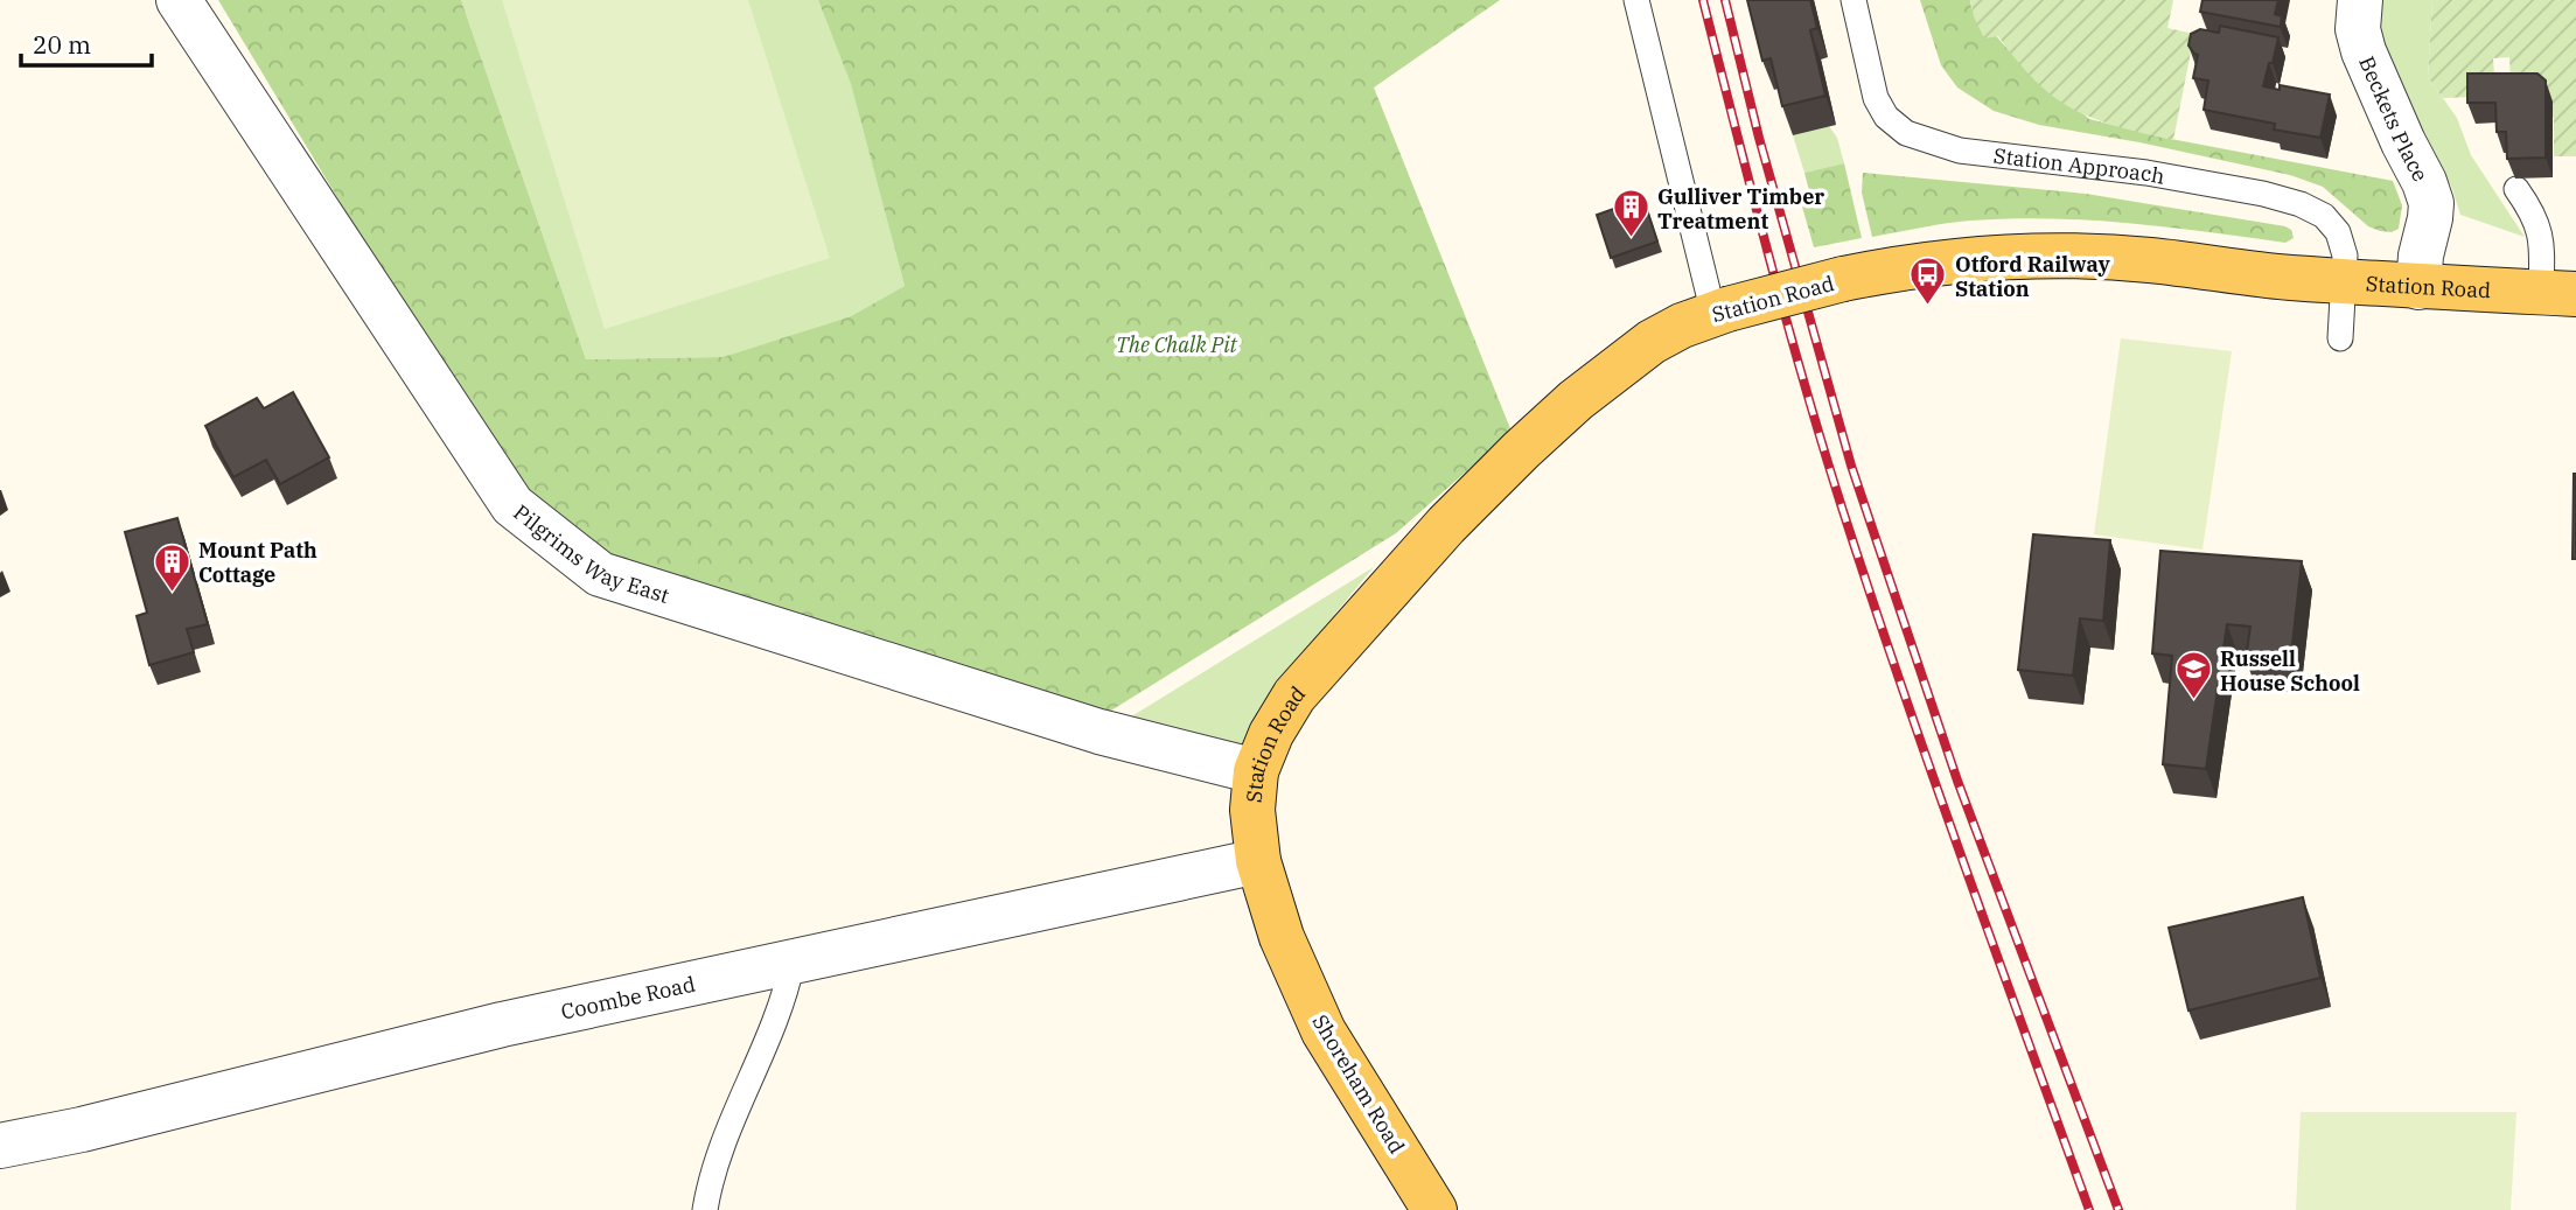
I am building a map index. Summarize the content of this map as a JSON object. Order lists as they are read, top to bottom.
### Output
{
  "streets": {
    "main road": ["Station Road", "Shoreham Road"],
    "street": ["Beckets Place", "Pilgrims Way East", "Coombe Road"],
    "lane": ["Station Approach"]
  },
  "crossings": [
    ["Beckets Place", "Station Road"],
    ["Station Approach", "Station Road"],
    ["Station Road", "Pilgrims Way East"],
    ["Station Road", "Coombe Road"],
    ["Station Road", "Shoreham Road"],
    ["Coombe Road", "Shoreham Road"]
  ],
  "parks": ["The Chalk Pit"],
  "places": {
    "building": ["Gulliver Timber Treatment", "Mount Path Cottage"],
    "bus stop": ["Otford Railway Station"],
    "school or university": ["Russell House School"]
  },
  "scale_bar": "20 m"
}
